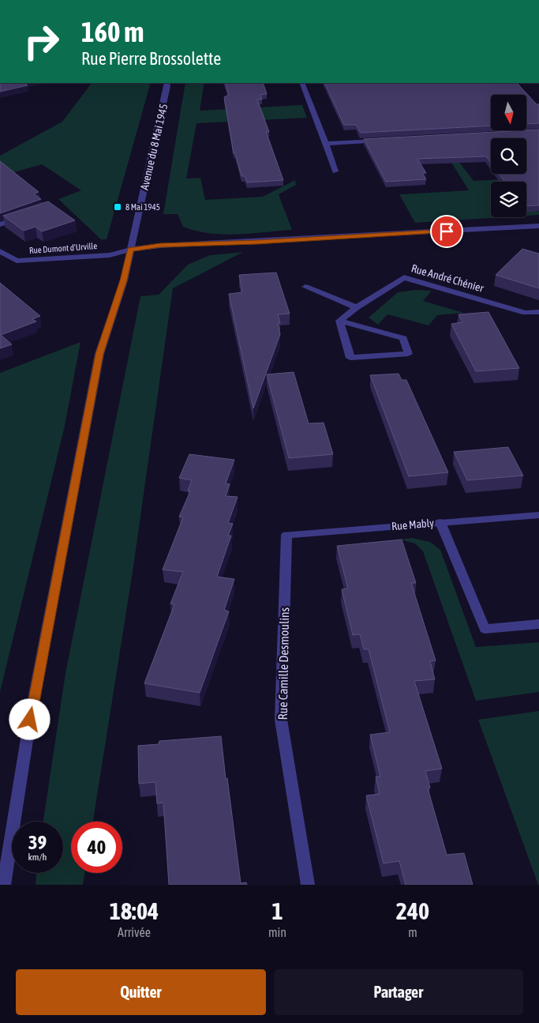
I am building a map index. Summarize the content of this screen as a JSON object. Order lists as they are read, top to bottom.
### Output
{
  "streets": {
    "street": [
      "Avenue du 8 Mai 1945",
      "Rue Dumont d'Urville",
      "Rue André Chénier",
      "Rue Mably",
      "Rue Camille Desmoulins"
    ]
  },
  "crossings": [
    ["Avenue du 8 Mai 1945", "Rue Dumont d'Urville"],
    ["Rue Mably", "Rue Camille Desmoulins"]
  ],
  "places": {
    "transit": ["8 Mai 1945"]
  },
  "north": "bottom",
  "page": {
    "turn": ["160 m", "Rue Pierre Brossolette"],
    "speed": "39 km/h",
    "limit": "40",
    "eta": [
      "18:04",
      "Arrivée",
      "1",
      "min",
      "240",
      "m"
    ],
    "buttons": ["Quitter", "Partager"]
  }
}
